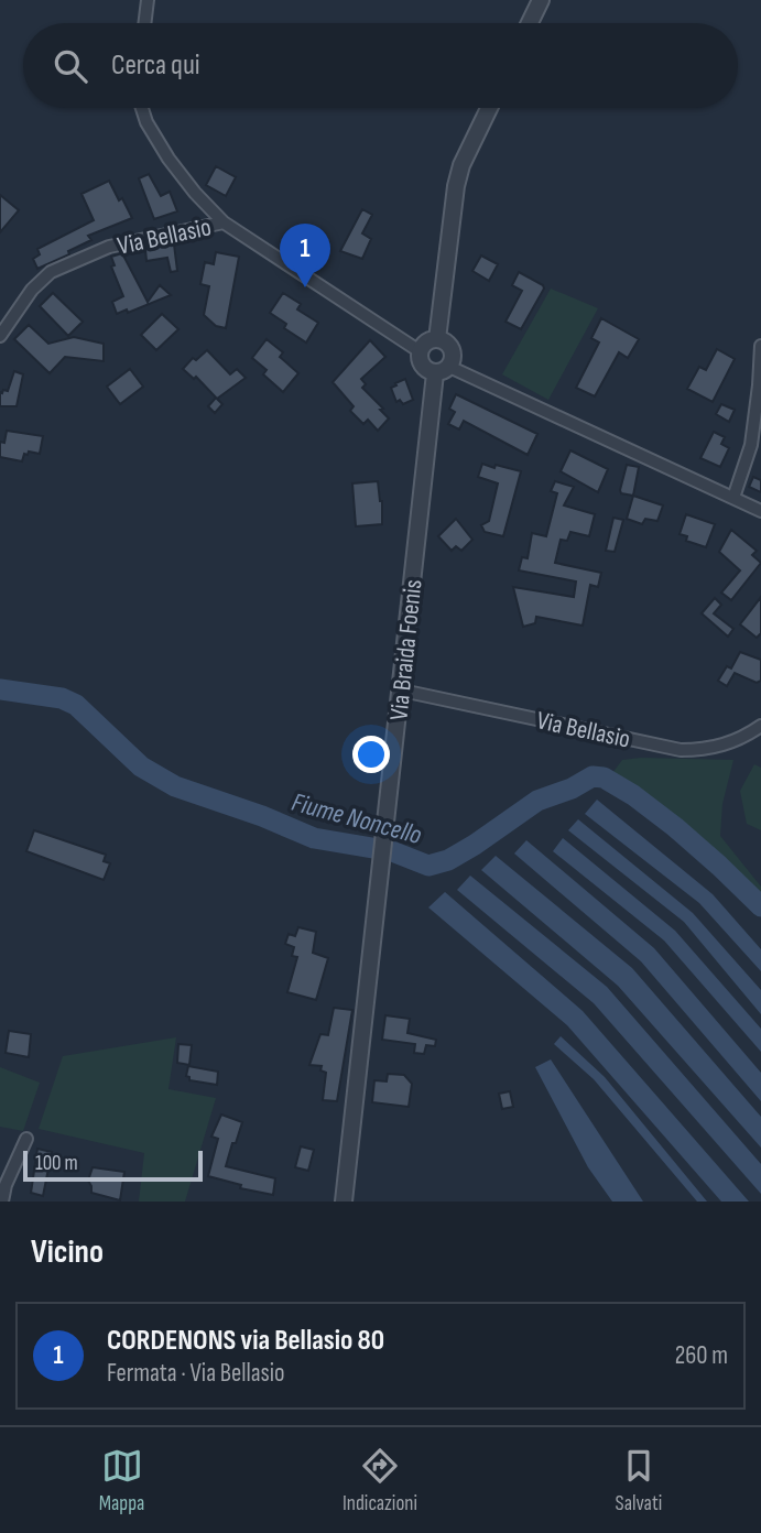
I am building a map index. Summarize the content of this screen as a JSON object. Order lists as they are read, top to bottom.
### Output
{
  "streets": {
    "street": ["Via Bellasio", "Via Braida Foenis"]
  },
  "crossings": [
    ["Via Bellasio", "Via Braida Foenis"]
  ],
  "water": ["Fiume Noncello"],
  "scale_bar": "100 m",
  "page": {
    "search": "Cerca qui",
    "pins": "1",
    "scale": "100 m",
    "heading": "Vicino",
    "list": [
      {
        "mark": "1",
        "name": "CORDENONS via Bellasio 80",
        "note": "Fermata · Via Bellasio",
        "value": "260 m"
      }
    ],
    "nav": ["Mappa", "Indicazioni", "Salvati"]
  }
}
